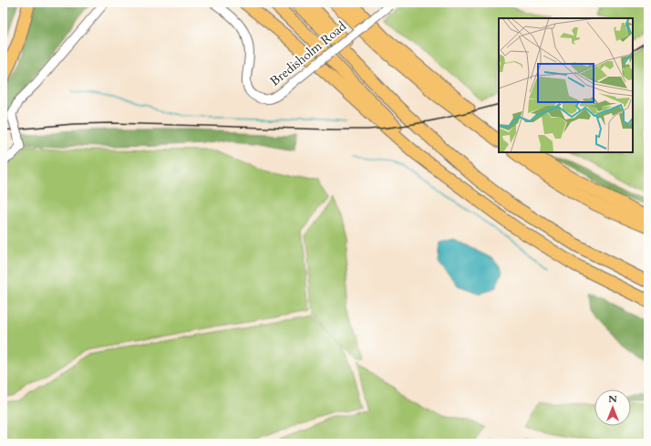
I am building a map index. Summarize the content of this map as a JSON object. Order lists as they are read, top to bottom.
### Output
{
  "streets": {
    "street": ["Bredisholm Road"]
  },
  "north": "top"
}
